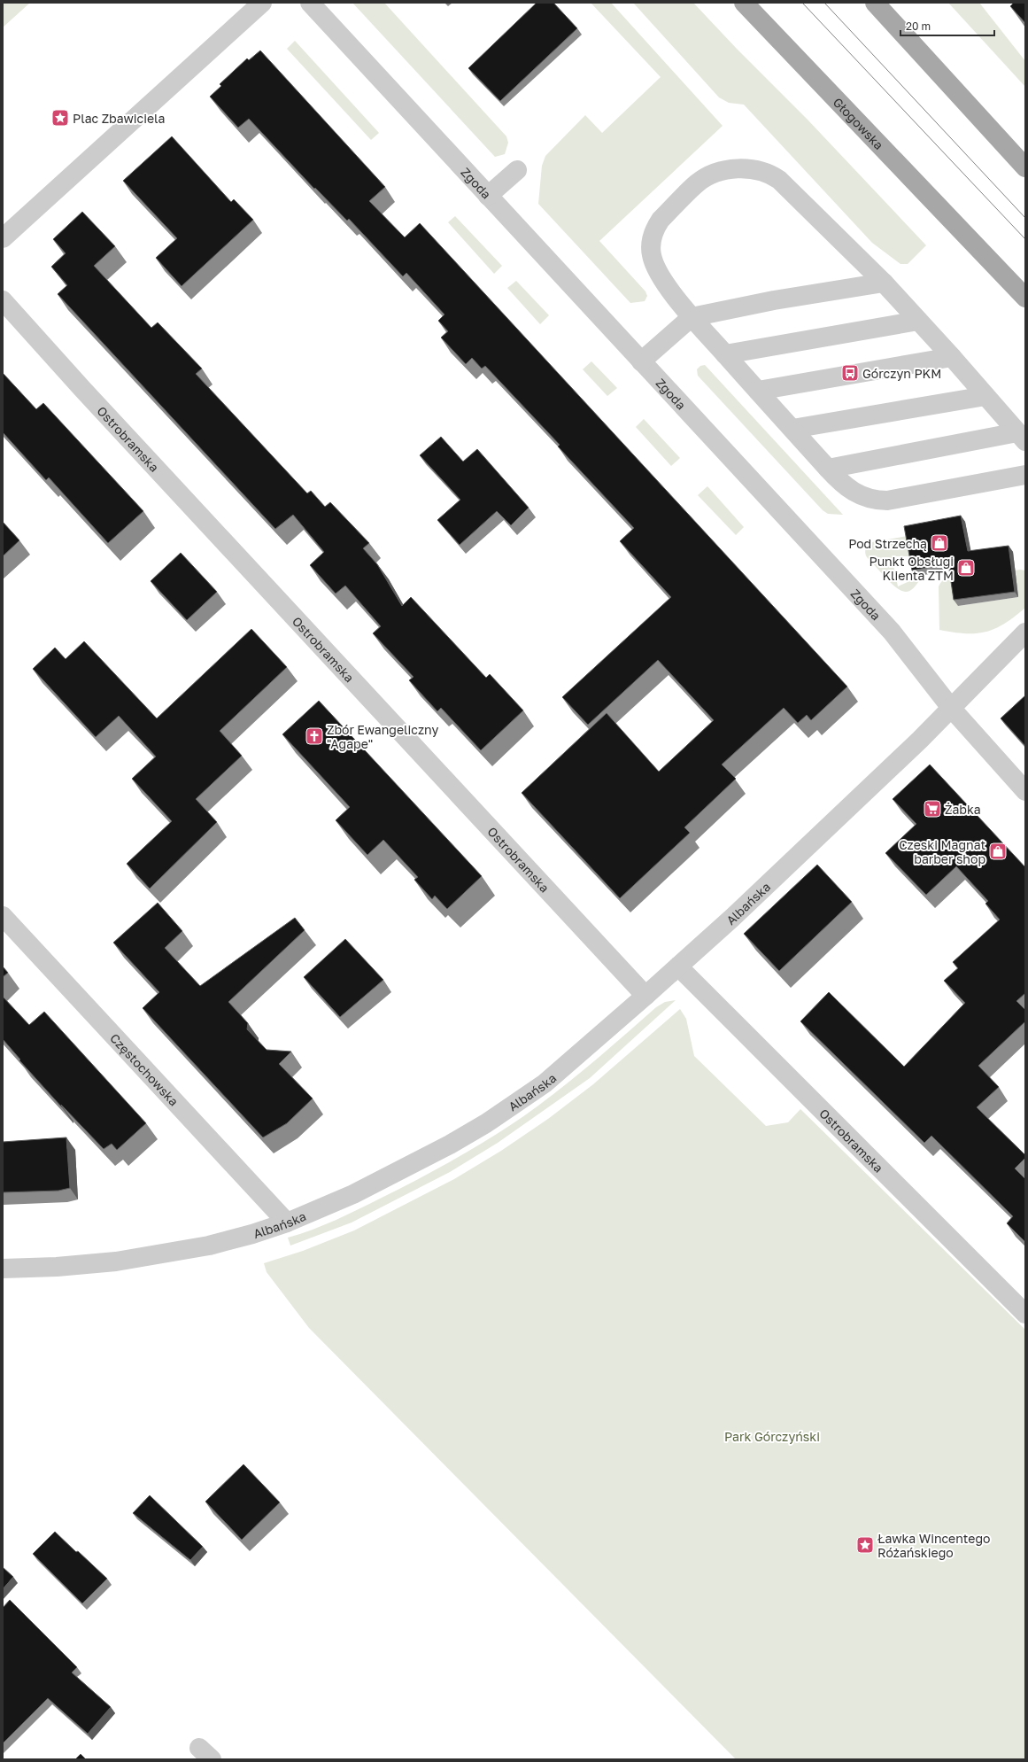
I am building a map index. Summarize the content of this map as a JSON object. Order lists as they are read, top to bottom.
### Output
{
  "streets": {
    "main road": ["Głogowska"],
    "street": [
      "Zgoda",
      "Ostrobramska",
      "Albańska",
      "Częstochowska"
    ]
  },
  "crossings": [
    ["Zgoda", "Albańska"],
    ["Ostrobramska", "Albańska"],
    ["Albańska", "Częstochowska"]
  ],
  "parks": ["Park Górczyński"],
  "places": {
    "place": ["Plac Zbawiciela", "Ławka Wincentego Różańskiego"],
    "bus stop": ["Górczyn PKM"],
    "shop": ["Pod Strzechą", "Punkt Obsługi Klienta ZTM", "Czeski Magnat barber shop"],
    "church": ["Zbór Ewangeliczny \"Agape\""],
    "supermarket": ["Żabka"]
  },
  "scale_bar": "20 m"
}
